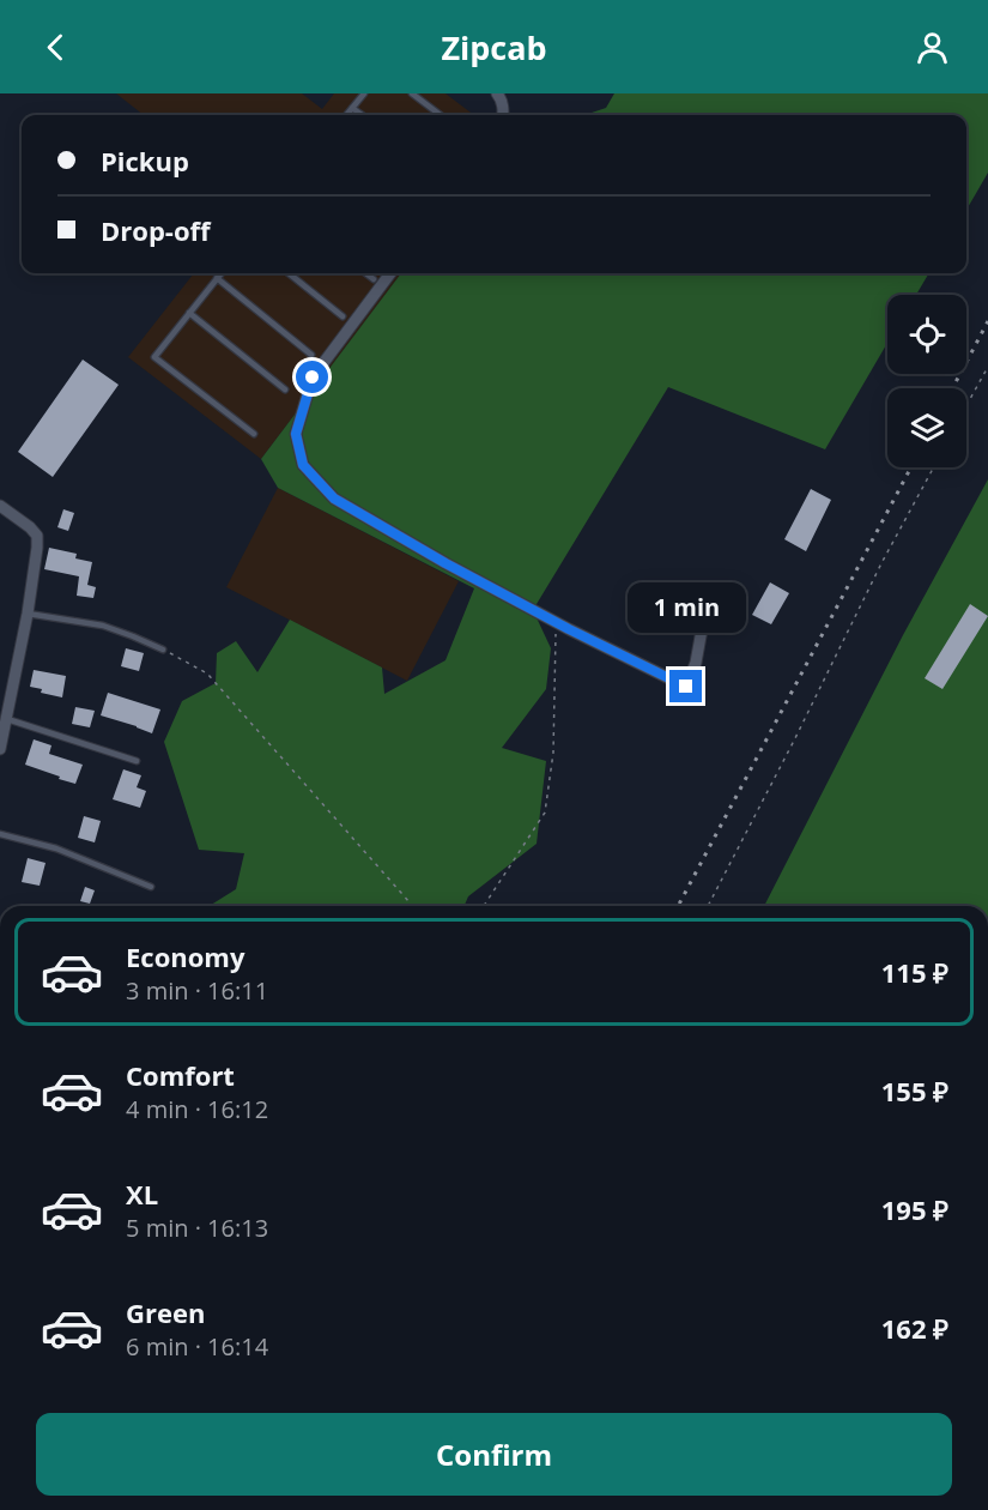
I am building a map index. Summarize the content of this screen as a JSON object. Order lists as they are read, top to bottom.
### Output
{
  "page": {
    "header": "Zipcab",
    "banner": ["Pickup", "Drop-off"],
    "bubble": "1 min",
    "list": [
      {
        "name": "Economy",
        "note": "3 min · 16:11",
        "value": "115 ₽"
      },
      {
        "name": "Comfort",
        "note": "4 min · 16:12",
        "value": "155 ₽"
      },
      {
        "name": "XL",
        "note": "5 min · 16:13",
        "value": "195 ₽"
      },
      {
        "name": "Green",
        "note": "6 min · 16:14",
        "value": "162 ₽"
      }
    ],
    "buttons": "Confirm"
  }
}
